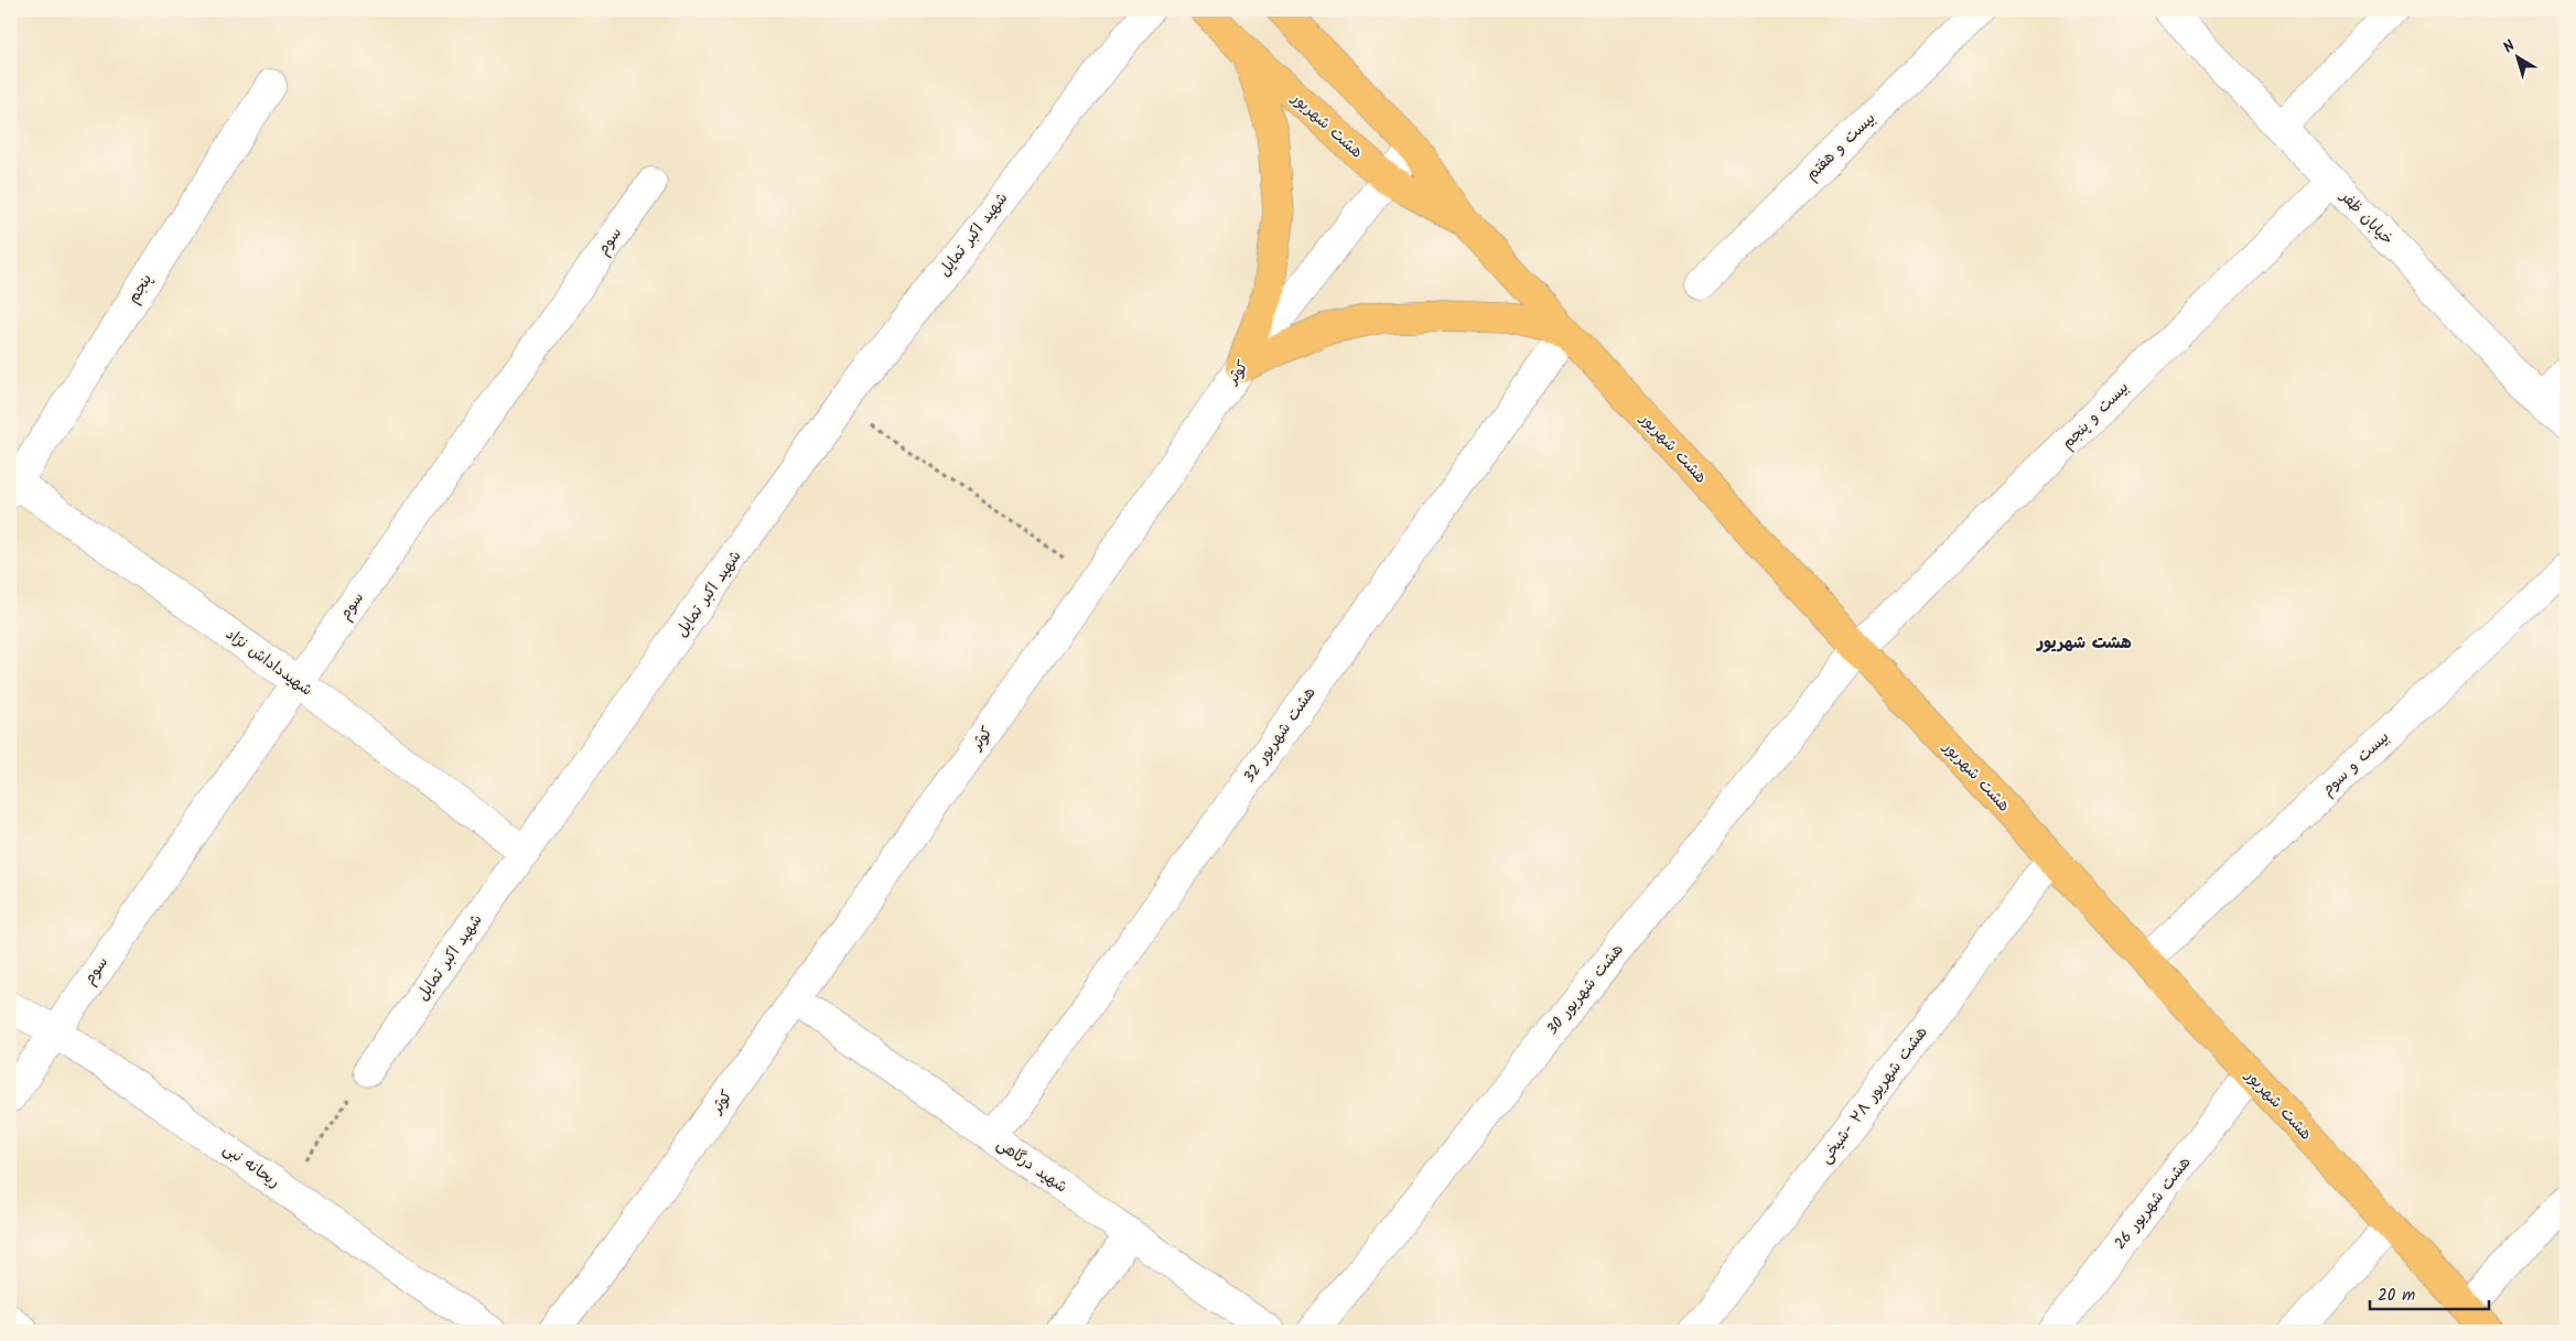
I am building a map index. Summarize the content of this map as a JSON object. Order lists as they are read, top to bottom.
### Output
{
  "streets": {
    "main road": ["هشت شهریور"],
    "street": [
      "بیست و هفتم",
      "خیابان ظفر",
      "شهید اکبر تمایل",
      "سوم",
      "پنجم",
      "کوثر",
      "بیست و پنجم",
      "شهیدداداش نژاد",
      "هشت شهریور 32",
      "بیست و سوم",
      "هشت شهریور 30",
      "هشت شهریور ۲۸ -شیخی",
      "ریحانه نبی",
      "شهید درگاهی",
      "هشت شهریور 26"
    ]
  },
  "crossings": [
    ["هشت شهریور", "کوثر"],
    ["هشت شهریور", "بیست و پنجم"],
    ["هشت شهریور", "هشت شهریور 32"],
    ["هشت شهریور", "بیست و سوم"],
    ["هشت شهریور", "هشت شهریور 30"],
    ["هشت شهریور", "هشت شهریور ۲۸ -شیخی"],
    ["هشت شهریور", "هشت شهریور 26"],
    ["خیابان ظفر", "بیست و پنجم"],
    ["شهید اکبر تمایل", "شهیدداداش نژاد"],
    ["سوم", "شهیدداداش نژاد"],
    ["سوم", "ریحانه نبی"],
    ["پنجم", "شهیدداداش نژاد"],
    ["کوثر", "شهید درگاهی"],
    ["بیست و پنجم", "هشت شهریور 30"],
    ["هشت شهریور 32", "شهید درگاهی"]
  ],
  "districts": ["هشت شهریور"],
  "scale_bar": "20 m",
  "north": "top left"
}
